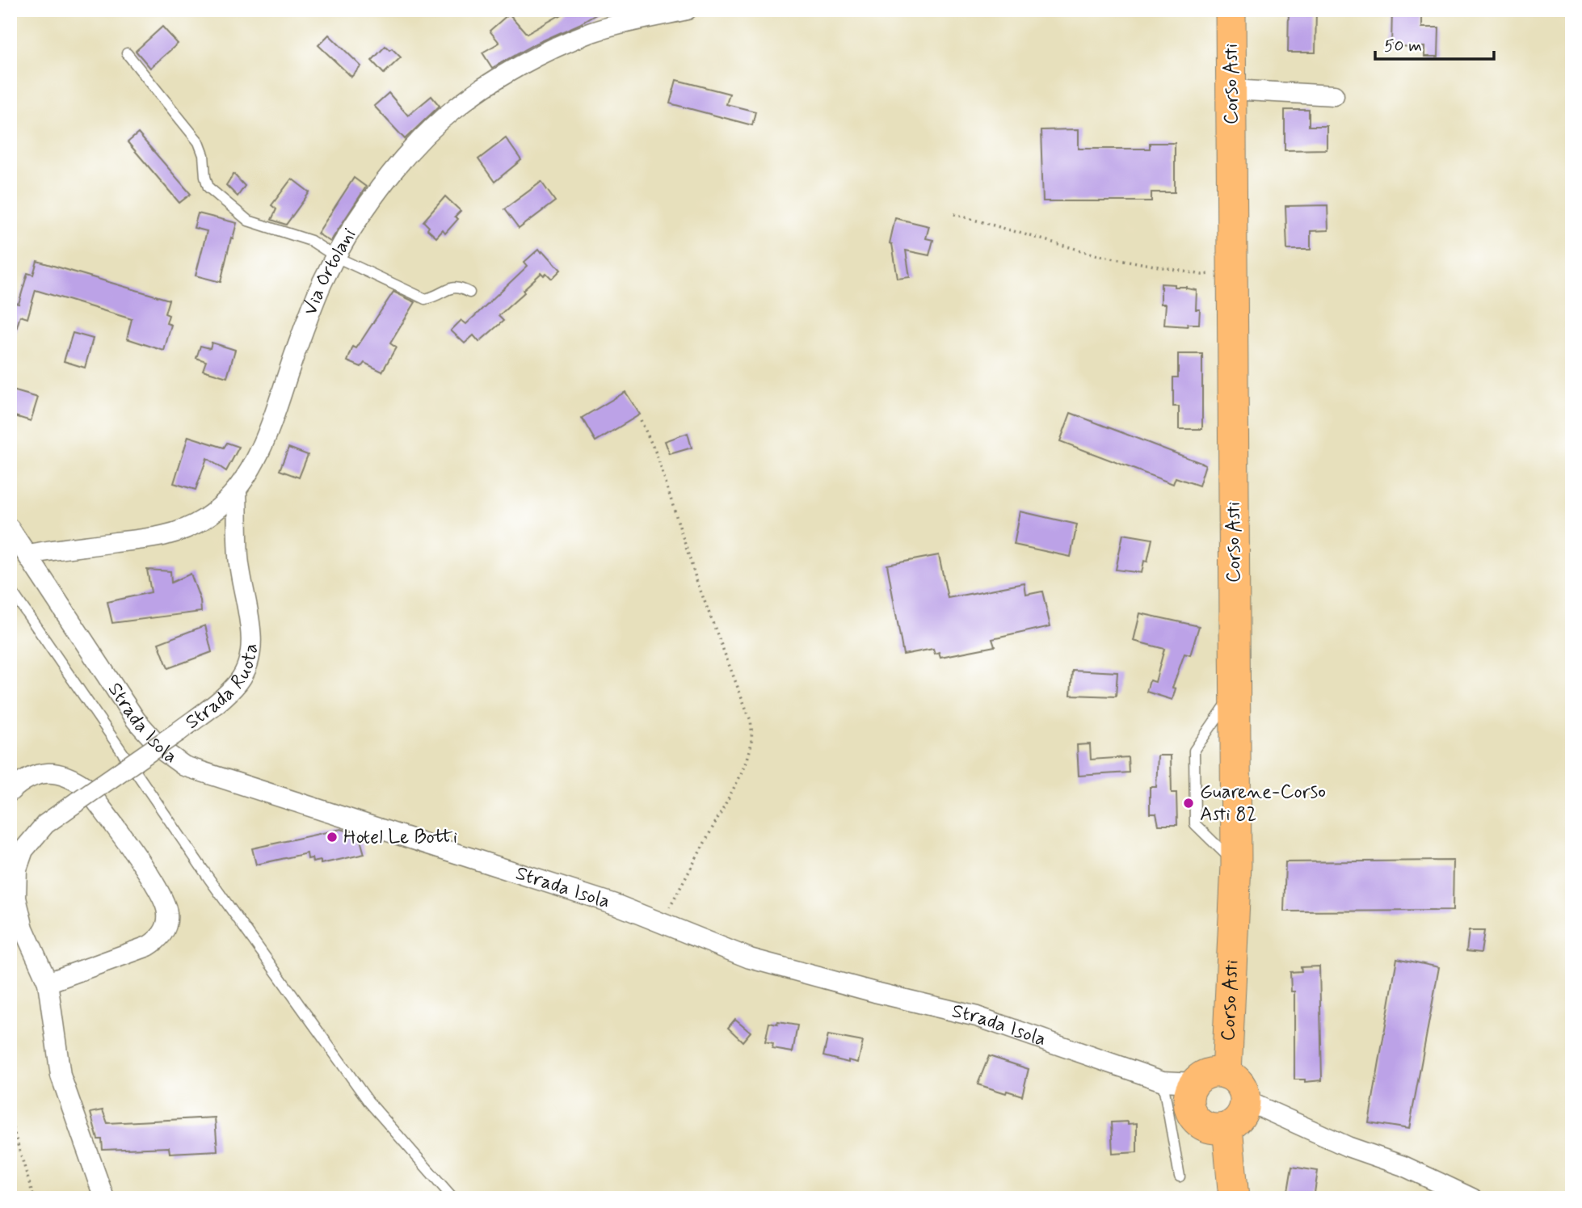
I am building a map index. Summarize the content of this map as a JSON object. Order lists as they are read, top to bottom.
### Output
{
  "streets": {
    "main road": ["Corso Asti"],
    "street": ["Via Ortolani", "Strada Ruota", "Strada Isola"]
  },
  "crossings": [
    ["Corso Asti", "Strada Isola"],
    ["Via Ortolani", "Strada Ruota"],
    ["Via Ortolani", "Strada Isola"]
  ],
  "places": ["Guarene-Corso Asti 82", "Hotel Le Botti"],
  "scale_bar": "50 m"
}
